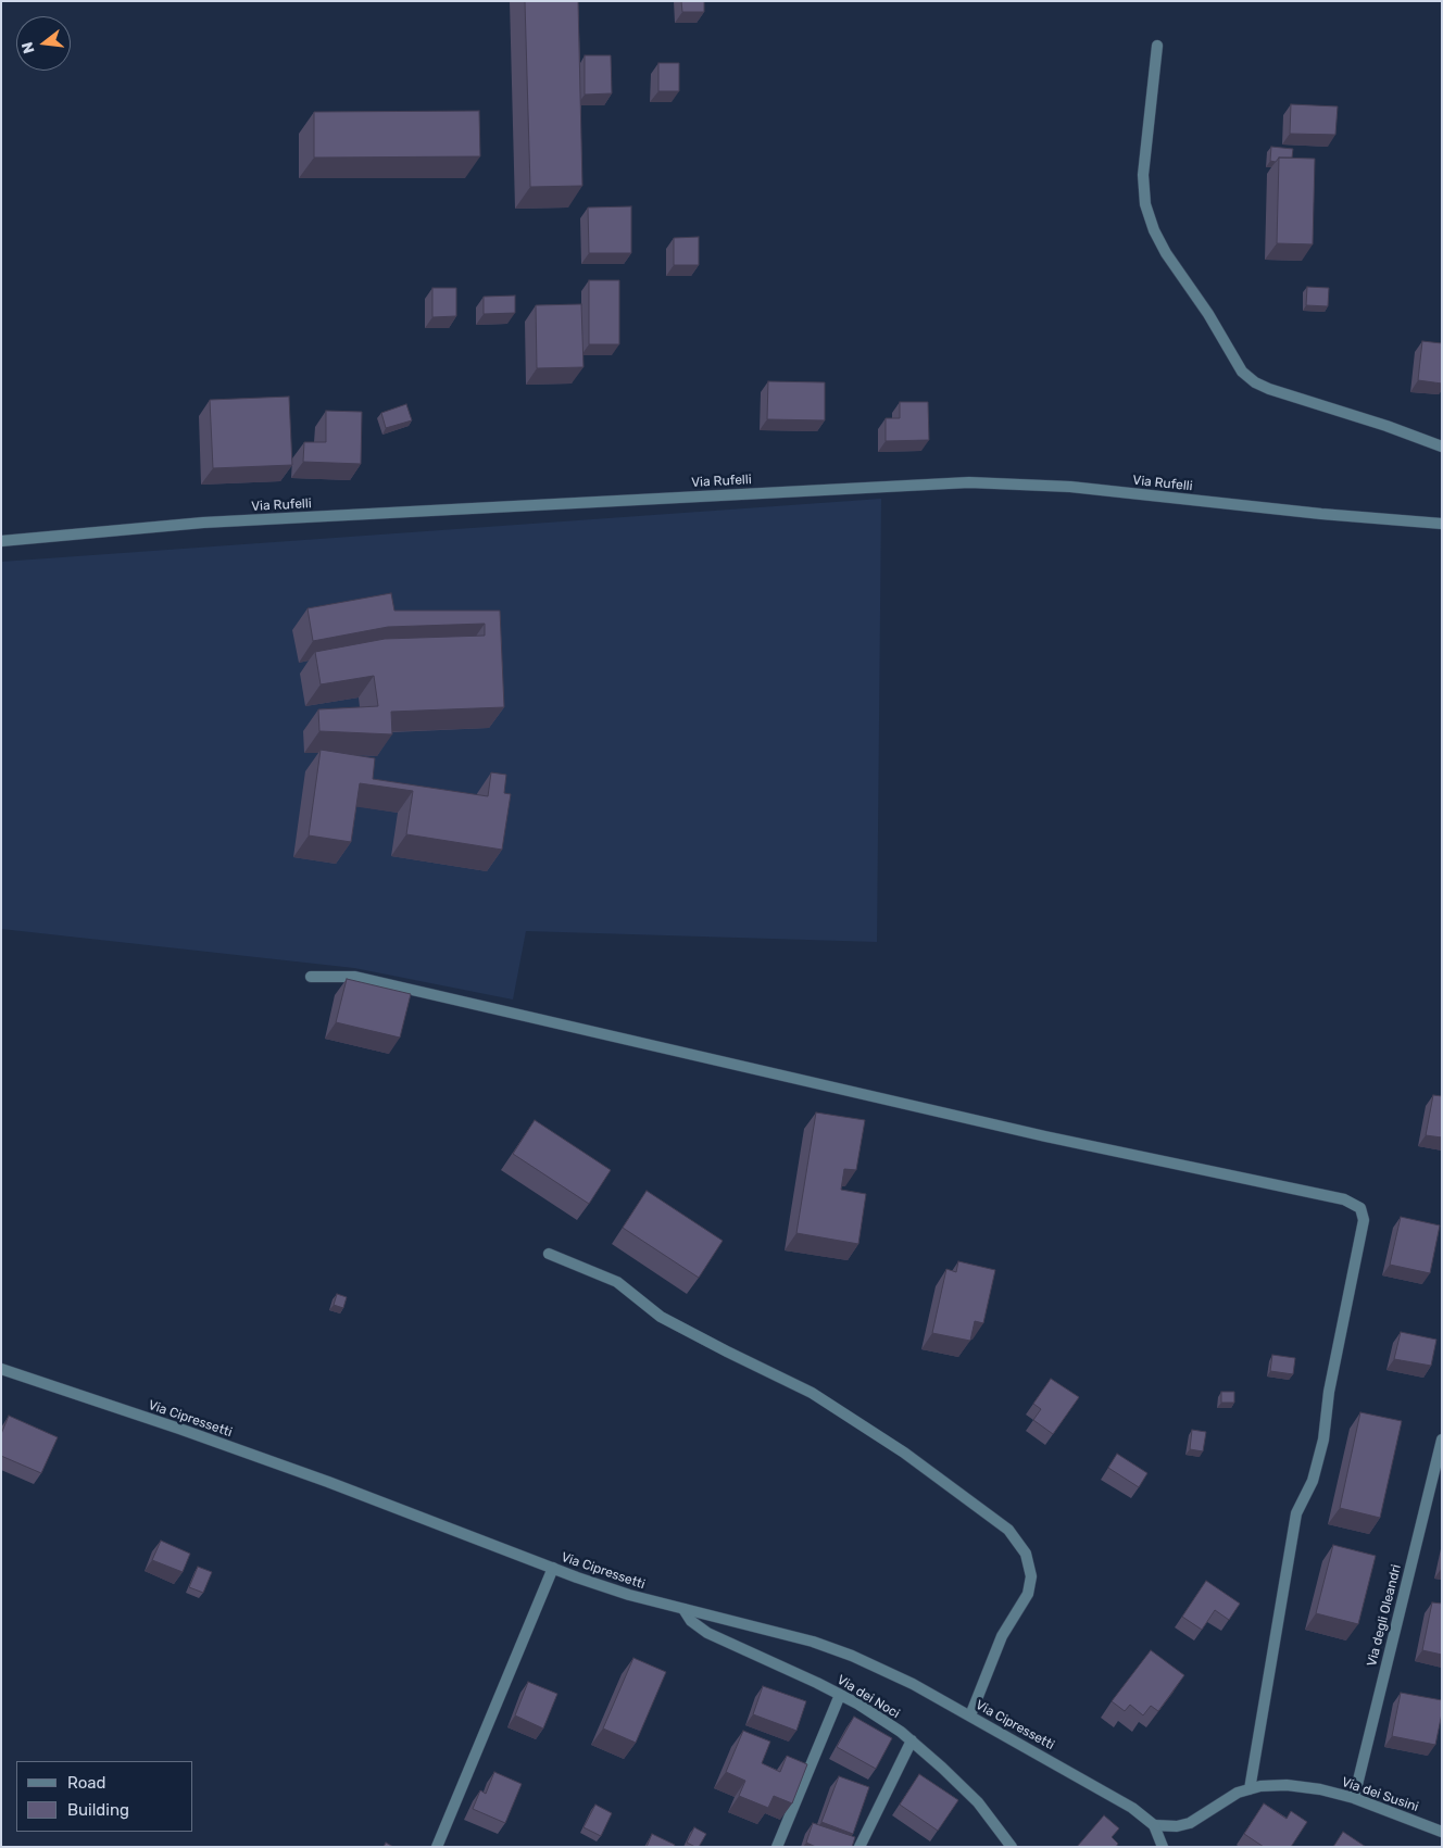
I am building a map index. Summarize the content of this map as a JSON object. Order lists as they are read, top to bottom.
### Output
{
  "streets": {
    "street": [
      "Via Rufelli",
      "Via Cipressetti",
      "Via degli Oleandri",
      "Via dei Noci",
      "Via dei Susini"
    ]
  },
  "crossings": [
    ["Via Cipressetti", "Via dei Noci"],
    ["Via Cipressetti", "Via dei Susini"],
    ["Via degli Oleandri", "Via dei Susini"]
  ],
  "legend": ["Road", "Building"],
  "north": "left"
}
